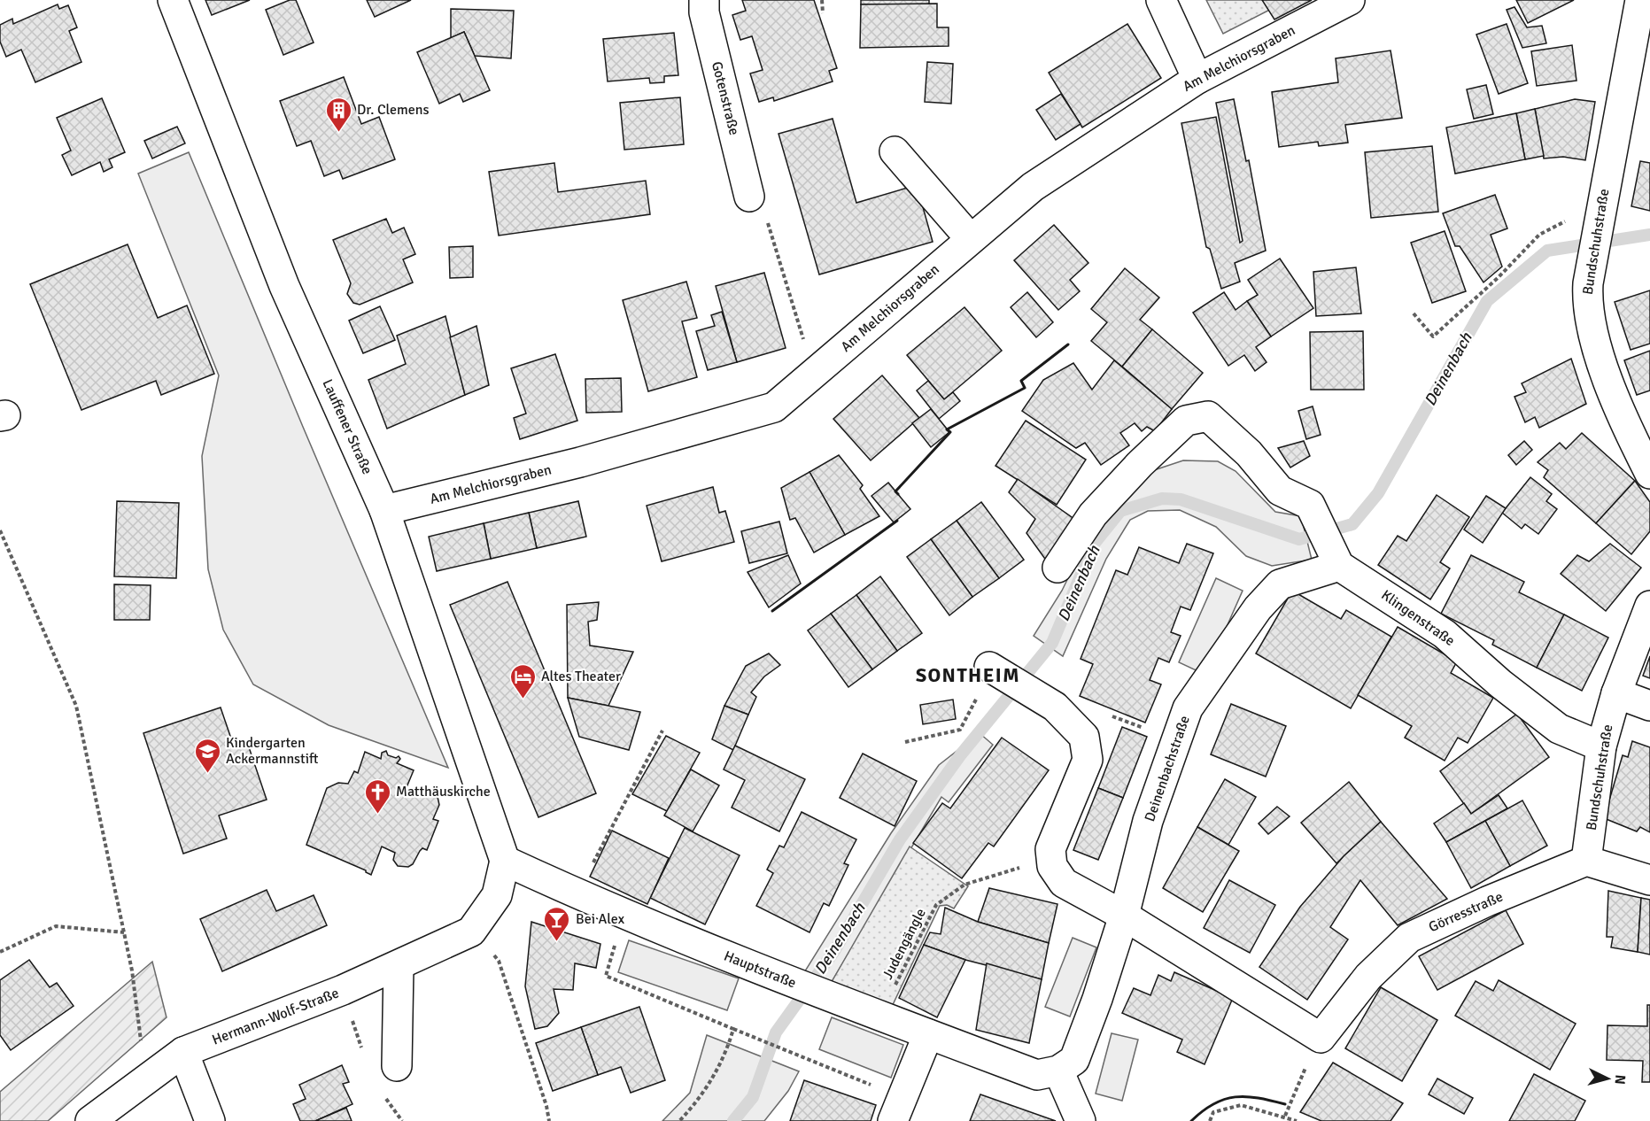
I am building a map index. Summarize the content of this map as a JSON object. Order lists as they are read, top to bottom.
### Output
{
  "streets": {
    "street": [
      "Am Melchiorsgraben",
      "Gotenstraße",
      "Bundschuhstraße",
      "Lauffener Straße",
      "Klingenstraße",
      "Deinenbachstraße",
      "Görresstraße",
      "Hauptstraße",
      "Hermann-Wolf-Straße"
    ],
    "path": ["Judengängle"]
  },
  "crossings": [
    ["Am Melchiorsgraben", "Lauffener Straße"],
    ["Bundschuhstraße", "Klingenstraße"],
    ["Bundschuhstraße", "Görresstraße"],
    ["Lauffener Straße", "Hauptstraße"],
    ["Lauffener Straße", "Hermann-Wolf-Straße"],
    ["Klingenstraße", "Deinenbachstraße"],
    ["Deinenbachstraße", "Görresstraße"],
    ["Deinenbachstraße", "Hauptstraße"],
    ["Judengängle", "Hauptstraße"],
    ["Hauptstraße", "Hermann-Wolf-Straße"]
  ],
  "districts": ["SONTHEIM"],
  "water": ["Deinenbach"],
  "places": {
    "building": ["Dr. Clemens"],
    "hotel": ["Altes Theater"],
    "school or university": ["Kindergarten Ackermannstift"],
    "church": ["Matthäuskirche"],
    "bar": ["Bei Alex"]
  },
  "north": "right"
}
